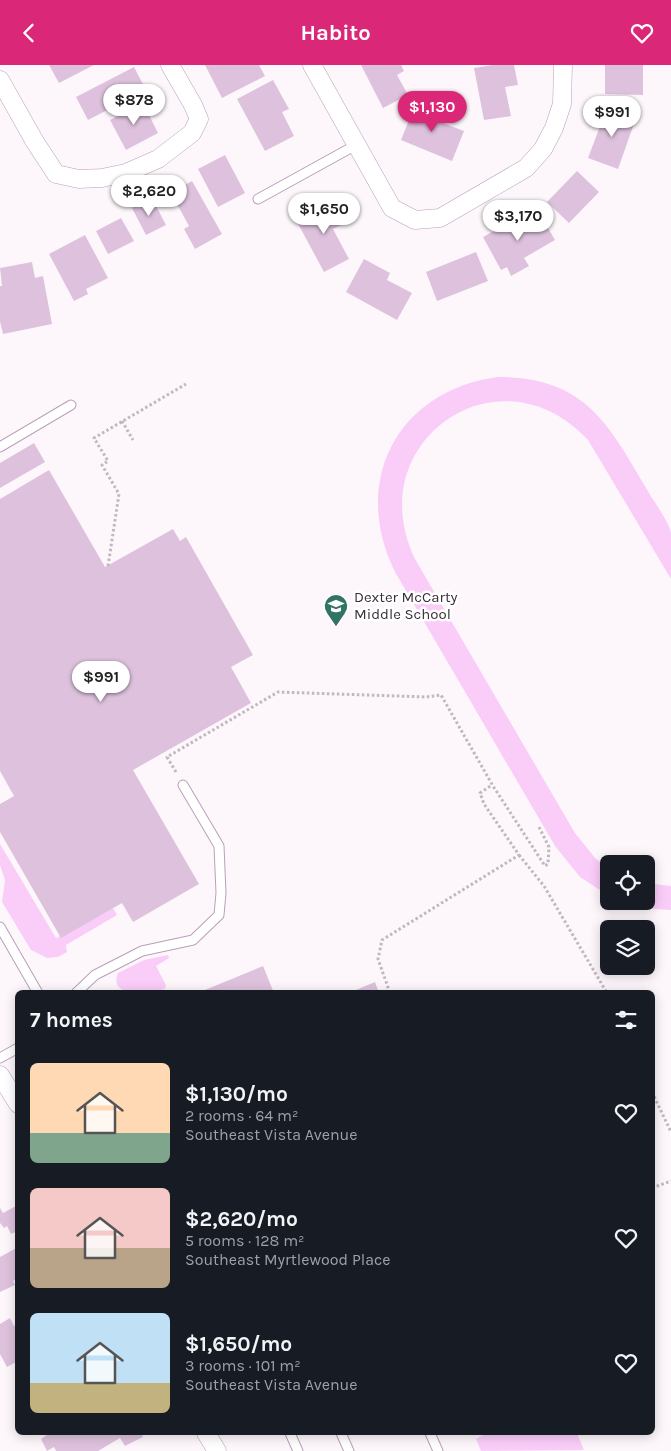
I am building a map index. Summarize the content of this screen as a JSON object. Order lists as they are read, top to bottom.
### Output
{
  "places": {
    "school or university": ["Dexter McCarty Middle School"]
  },
  "page": {
    "header": "Habito",
    "price": [
      "$878",
      "$1,130",
      "$991",
      "$2,620",
      "$1,650",
      "$3,170",
      "$991"
    ],
    "heading": "7 homes",
    "list": [
      {
        "name": "$1,130/mo",
        "note": "2 rooms · 64 m² · Southeast Vista Avenue"
      },
      {
        "name": "$2,620/mo",
        "note": "5 rooms · 128 m² · Southeast Myrtlewood Place"
      },
      {
        "name": "$1,650/mo",
        "note": "3 rooms · 101 m² · Southeast Vista Avenue"
      }
    ]
  }
}
